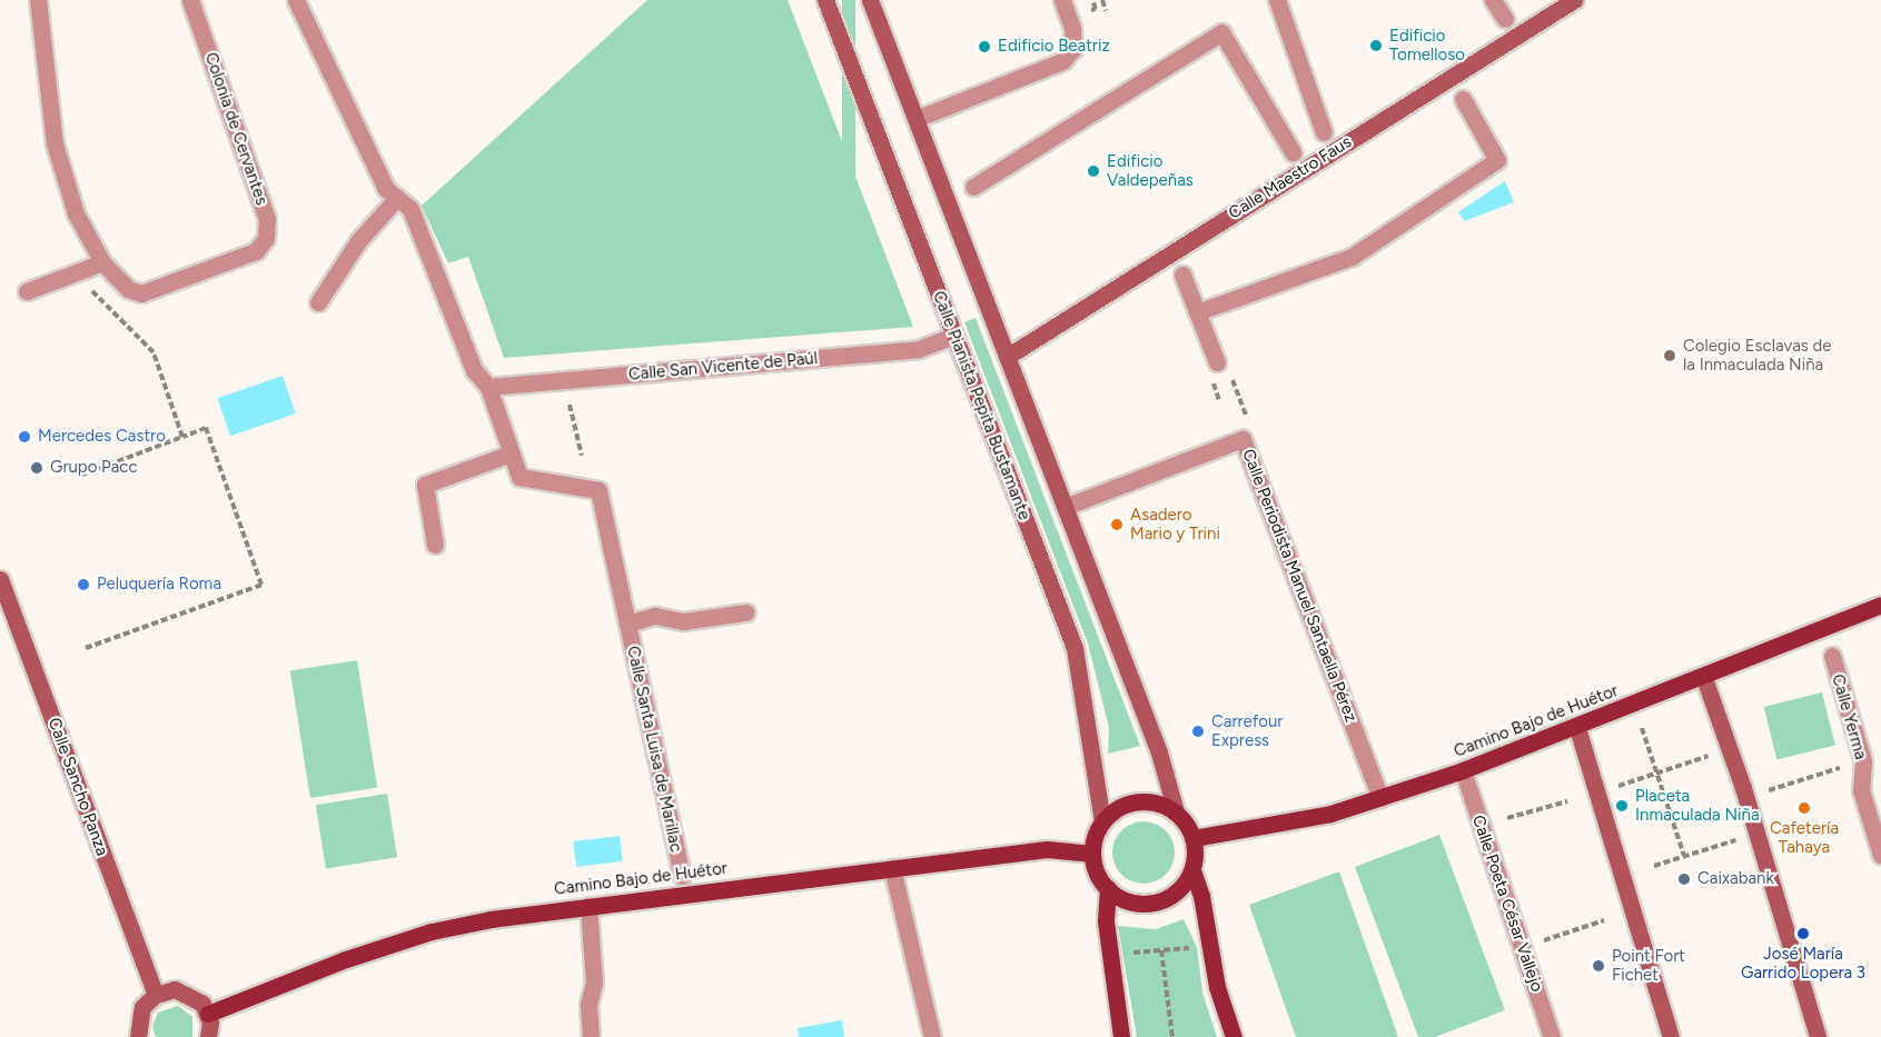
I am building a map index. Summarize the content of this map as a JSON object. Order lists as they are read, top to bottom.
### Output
{
  "streets": {
    "main road": [
      "Calle Maestro Faus",
      "Calle Pianista Pepita Bustamante",
      "Camino Bajo de Huétor",
      "Calle Sancho Panza"
    ],
    "street": [
      "Colonia de Cervantes",
      "Calle San Vicente de Paúl",
      "Calle Periodista Manuel Santaella Pérez",
      "Calle Yerma",
      "Calle Santa Luisa de Marillac",
      "Calle Poeta César Vallejo"
    ]
  },
  "crossings": [
    ["Calle San Vicente de Paúl", "Calle Pianista Pepita Bustamante"],
    ["Calle San Vicente de Paúl", "Calle Santa Luisa de Marillac"],
    ["Calle Pianista Pepita Bustamante", "Camino Bajo de Huétor"],
    ["Calle Periodista Manuel Santaella Pérez", "Camino Bajo de Huétor"],
    ["Camino Bajo de Huétor", "Calle Poeta César Vallejo"]
  ],
  "places": [
    "Edificio Tomelloso",
    "Edificio Beatriz",
    "Edificio Valdepeñas",
    "Colegio Esclavas de la Inmaculada Niña",
    "Mercedes Castro",
    "Grupo Pacc",
    "Asadero Mario y Trini",
    "Peluquería Roma",
    "Carrefour Express",
    "Placeta Inmaculada Niña",
    "Cafetería Tahaya",
    "Caixabank",
    "José María Garrido Lopera 3",
    "Point Fort Fichet"
  ]
}
